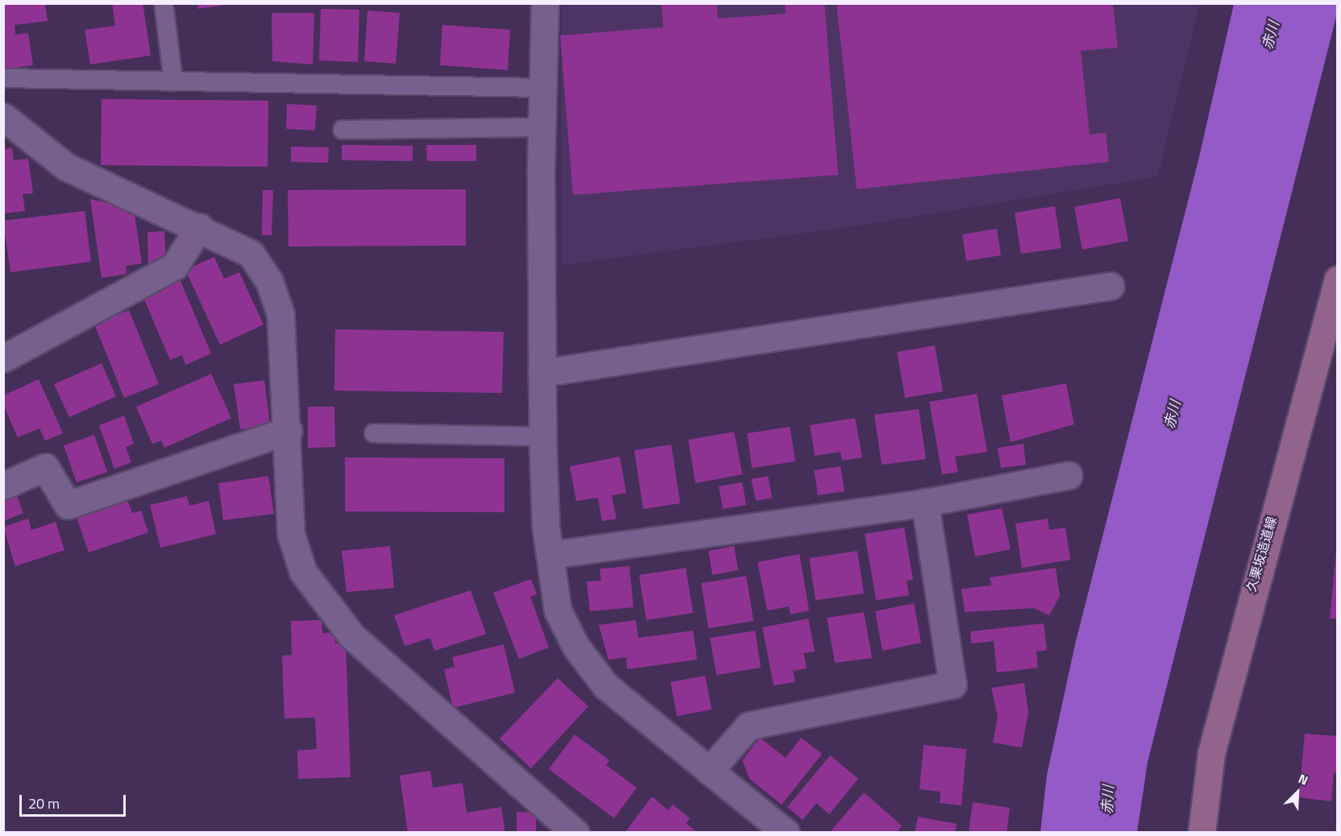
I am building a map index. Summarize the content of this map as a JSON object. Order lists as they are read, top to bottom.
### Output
{
  "streets": {
    "main road": ["久栗坂造道線"]
  },
  "water": ["赤川"],
  "scale_bar": "20 m",
  "north": "top right"
}
